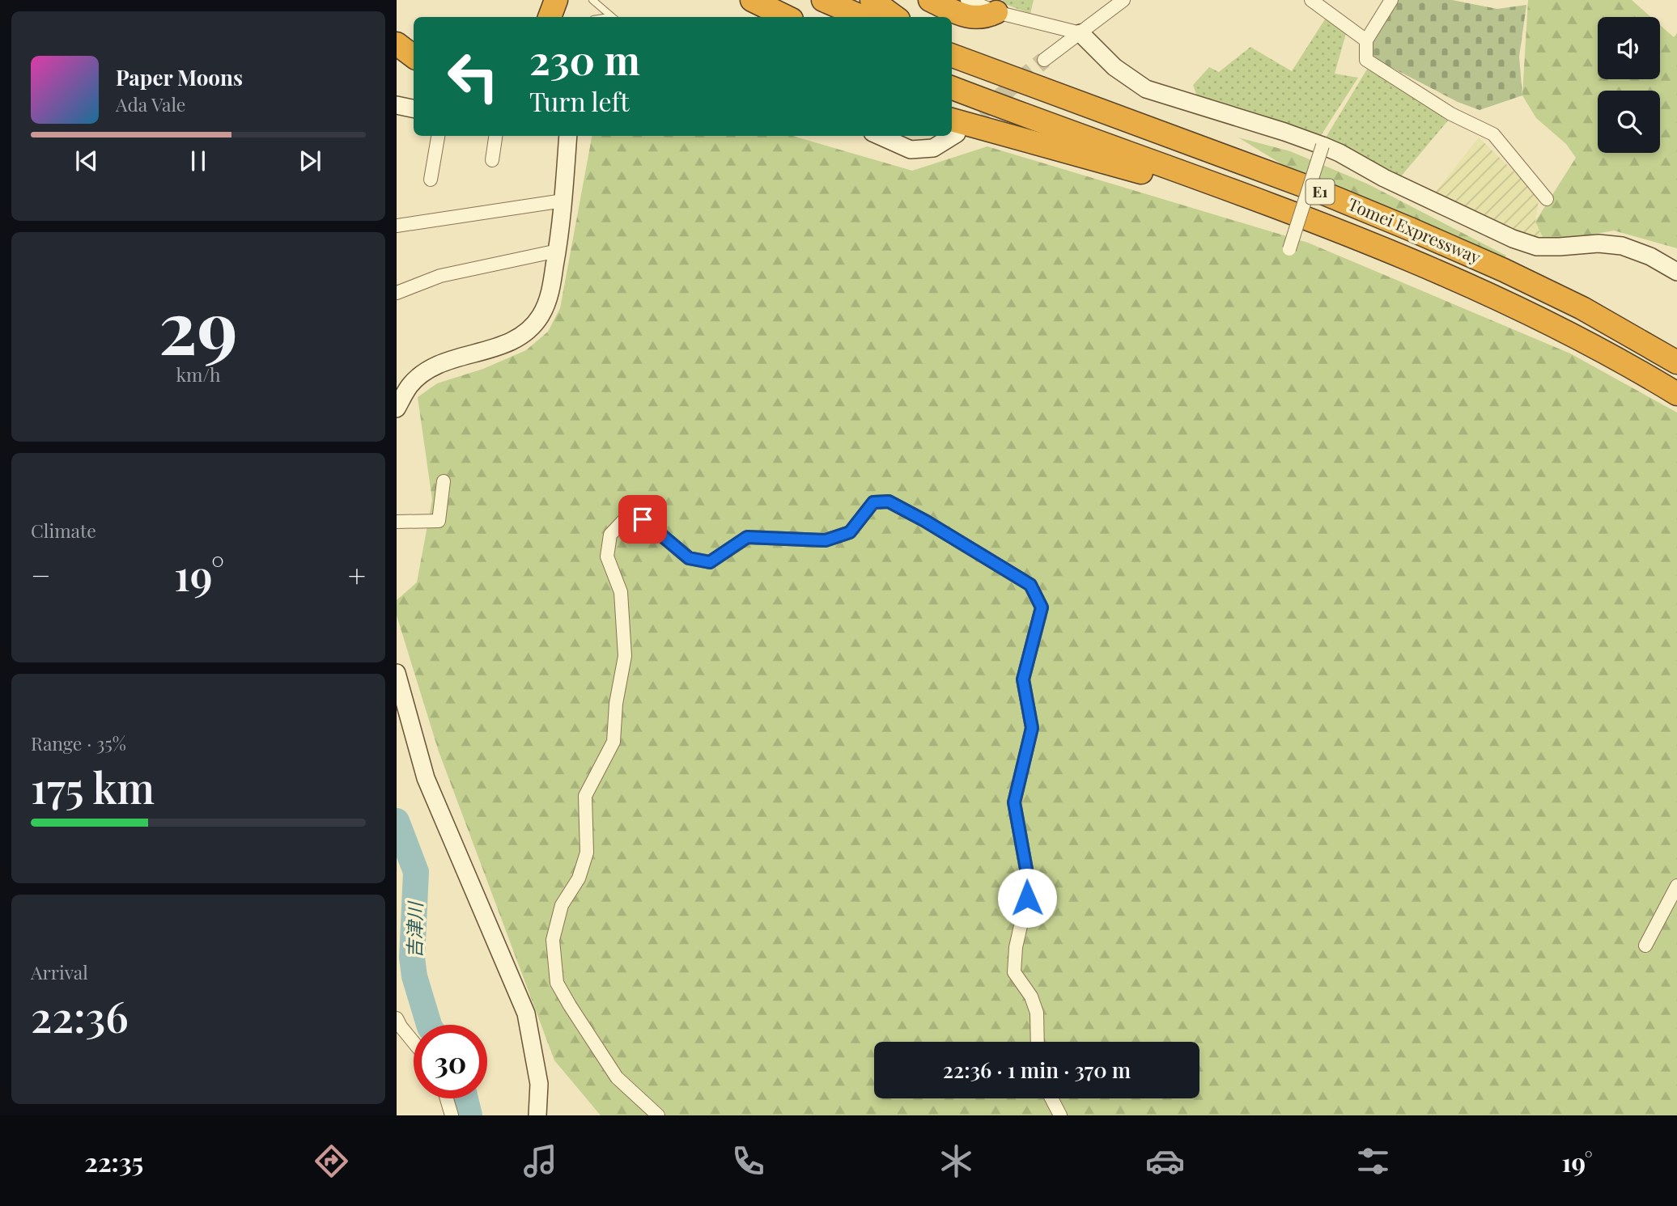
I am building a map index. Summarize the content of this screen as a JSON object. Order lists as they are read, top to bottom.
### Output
{
  "streets": {
    "highway": ["E1", "Tomei Expressway"]
  },
  "water": ["吉津川"],
  "page": {
    "turn": ["230 m", "Turn left"],
    "song": ["Paper Moons", "Ada Vale"],
    "tile": [
      ["29", "km/h"],
      "Climate",
      ["Range · 35%", "175 km"],
      ["Arrival", "22:36"]
    ],
    "heat": ["−", "19°", "+"],
    "limit": "30",
    "trip": "22:36 · 1 min · 370 m",
    "tabs": ["22:35", "19°"]
  }
}
